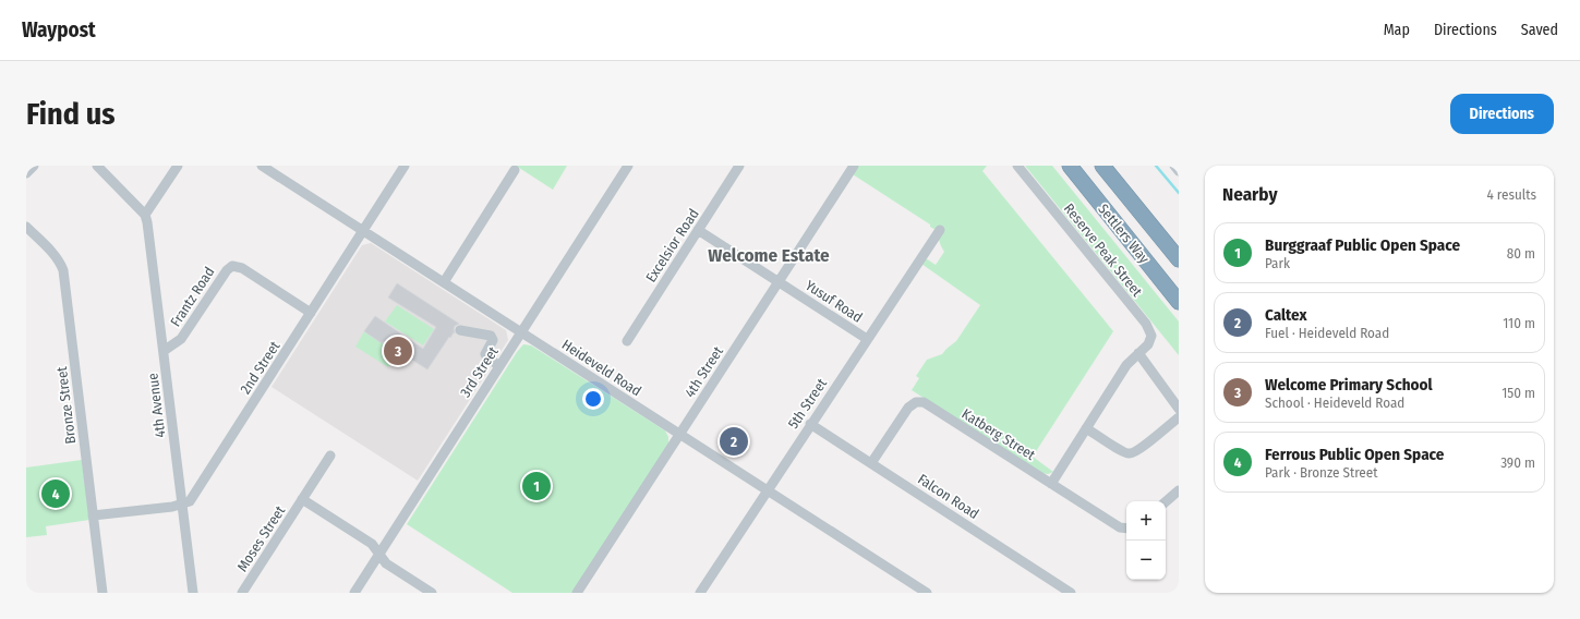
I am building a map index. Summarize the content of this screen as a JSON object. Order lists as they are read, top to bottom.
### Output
{
  "streets": {
    "highway": ["Settlers Way"],
    "street": [
      "Excelsior Road",
      "Reserve Peak Street",
      "Frantz Road",
      "Yusuf Road",
      "2nd Street",
      "Heideveld Road",
      "3rd Street",
      "4th Street",
      "5th Street",
      "Bronze Street",
      "4th Avenue",
      "Katberg Street",
      "Falcon Road",
      "Moses Street"
    ]
  },
  "crossings": [
    ["Excelsior Road", "Yusuf Road"],
    ["Frantz Road", "2nd Street"],
    ["Frantz Road", "4th Avenue"],
    ["Yusuf Road", "4th Street"],
    ["Yusuf Road", "5th Street"],
    ["2nd Street", "Heideveld Road"],
    ["2nd Street", "4th Avenue"],
    ["Heideveld Road", "3rd Street"],
    ["Heideveld Road", "4th Street"],
    ["Heideveld Road", "5th Street"],
    ["3rd Street", "Moses Street"],
    ["5th Street", "Falcon Road"],
    ["Katberg Street", "Falcon Road"]
  ],
  "districts": ["Welcome Estate"],
  "page": {
    "header": "Waypost",
    "nav": ["Map", "Directions", "Saved"],
    "buttons": "Directions",
    "title": "Find us",
    "heading": ["Nearby", "4 results"],
    "list": [
      {
        "mark": "1",
        "name": "Burggraaf Public Open Space",
        "note": "Park",
        "value": "80 m"
      },
      {
        "mark": "2",
        "name": "Caltex",
        "note": "Fuel · Heideveld Road",
        "value": "110 m"
      },
      {
        "mark": "3",
        "name": "Welcome Primary School",
        "note": "School · Heideveld Road",
        "value": "150 m"
      },
      {
        "mark": "4",
        "name": "Ferrous Public Open Space",
        "note": "Park · Bronze Street",
        "value": "390 m"
      }
    ],
    "pins": [
      "3",
      "2",
      "1",
      "4"
    ],
    "map_buttons": ["+", "−"]
  }
}
